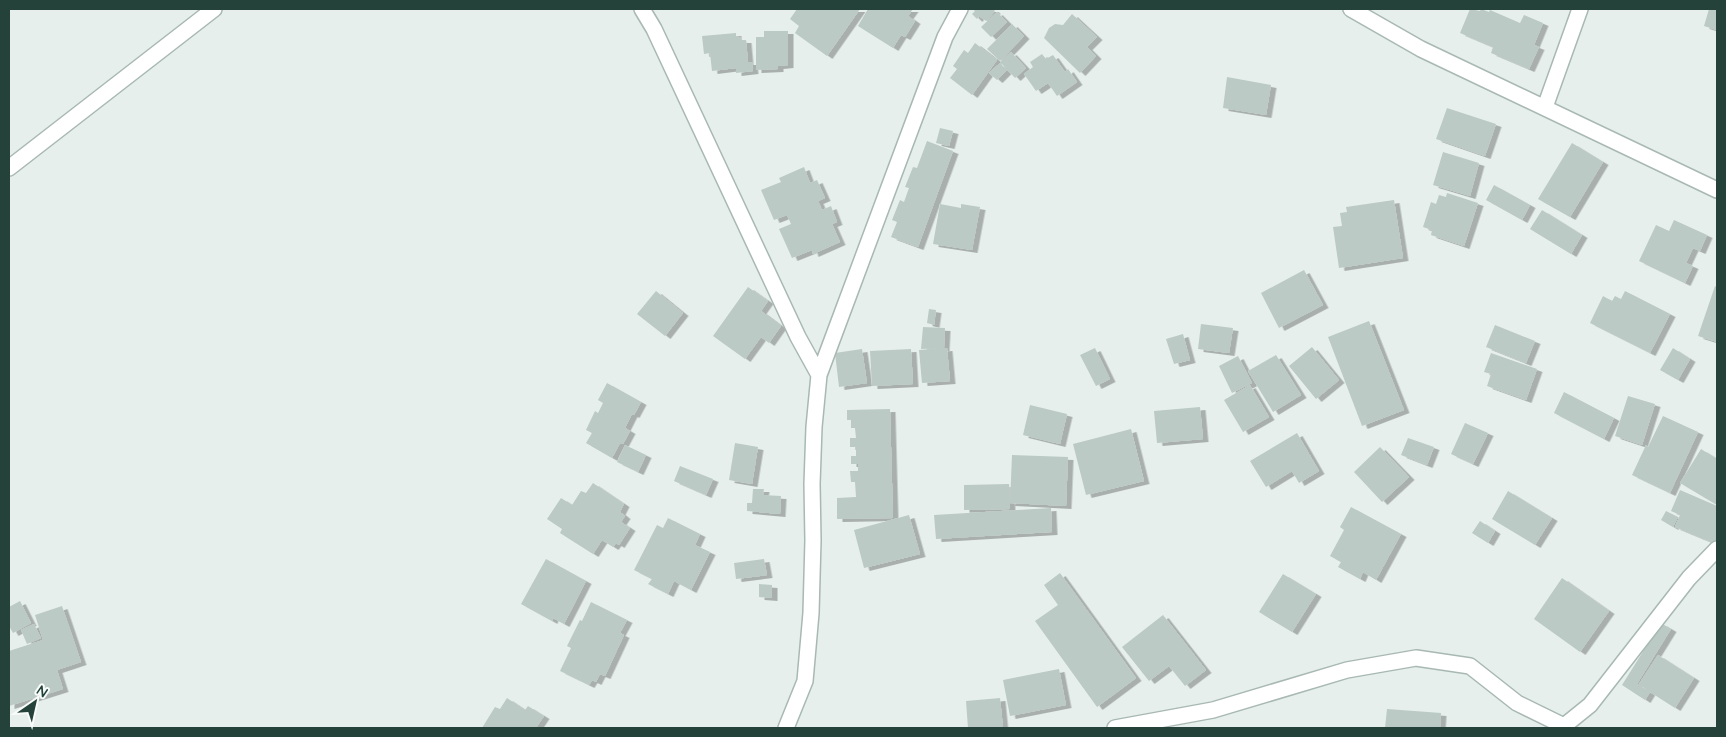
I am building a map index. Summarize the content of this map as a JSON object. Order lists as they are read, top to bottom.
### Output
{
  "north": "top right"
}
